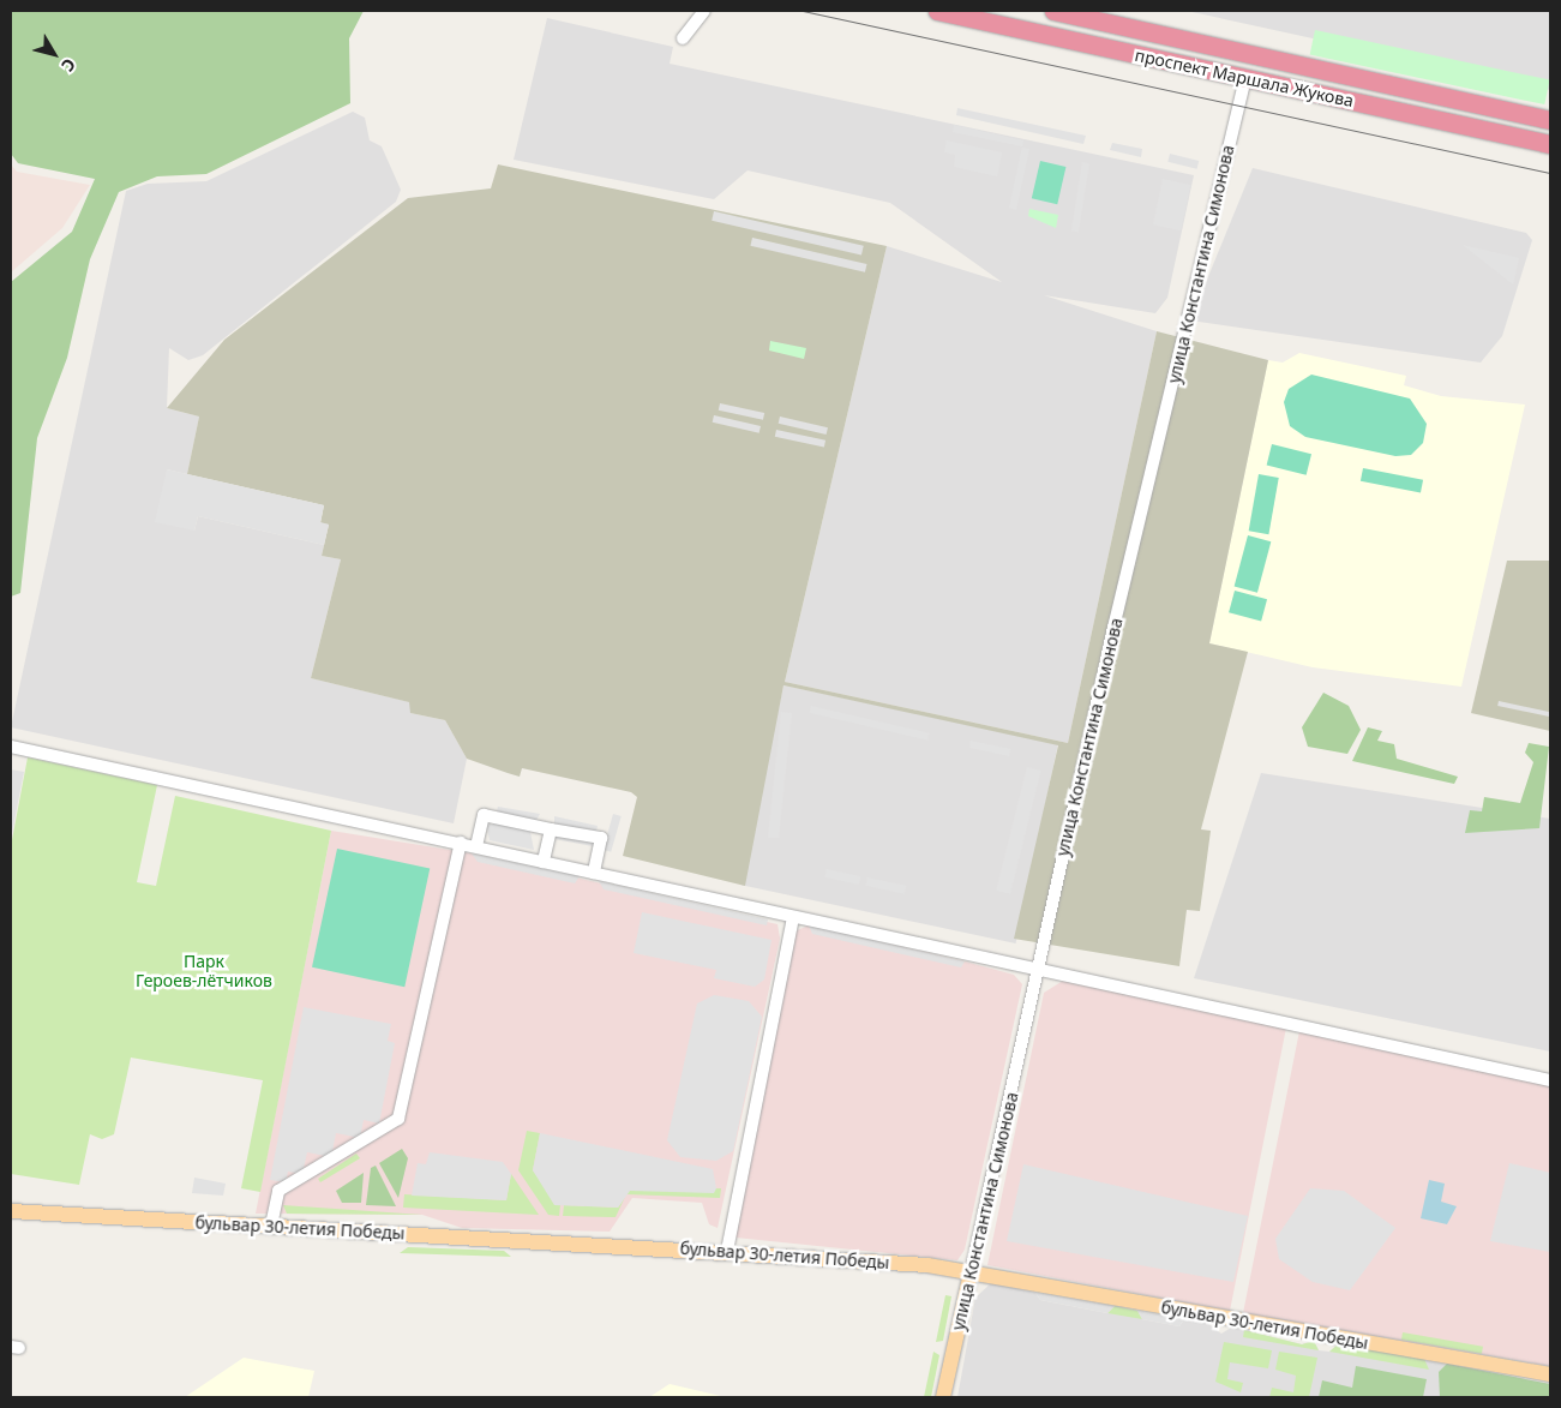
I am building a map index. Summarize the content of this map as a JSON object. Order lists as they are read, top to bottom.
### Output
{
  "streets": {
    "highway": ["проспект Маршала Жукова"],
    "main road": ["улица Константина Симонова", "бульвар 30-летия Победы"]
  },
  "crossings": [
    ["проспект Маршала Жукова", "улица Константина Симонова"],
    ["улица Константина Симонова", "бульвар 30-летия Победы"]
  ],
  "parks": ["Парк Героев-лётчиков"],
  "north": "bottom right"
}
